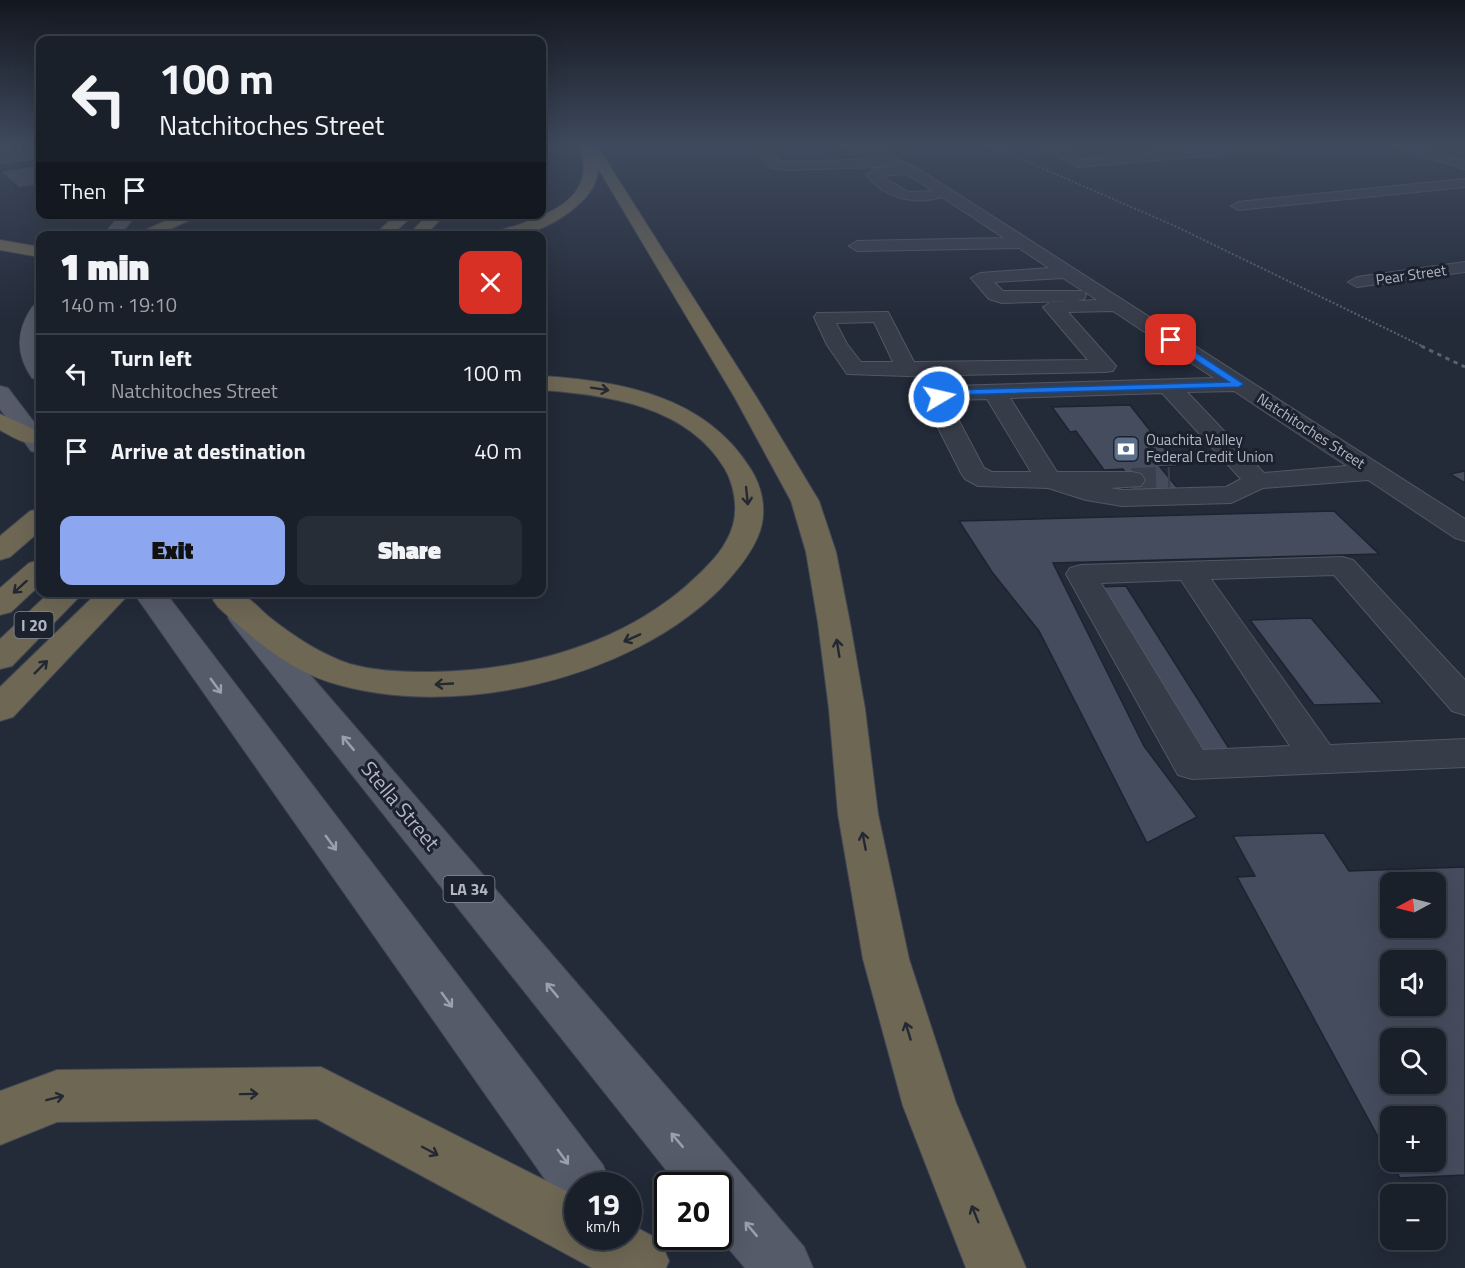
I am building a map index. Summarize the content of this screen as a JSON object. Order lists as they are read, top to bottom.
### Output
{
  "streets": {
    "highway": ["I 20"],
    "main road": ["Stella Street", "LA 34"],
    "street": ["Pear Street", "Natchitoches Street"]
  },
  "places": {
    "bank": ["Ouachita Valley Federal Credit Union"]
  },
  "north": "left",
  "page": {
    "turn": ["100 m", "Natchitoches Street"],
    "then": "Then",
    "heading": ["1 min", "140 m · 19:10"],
    "list": [
      {
        "name": "Turn left",
        "note": "Natchitoches Street",
        "value": "100 m"
      },
      {
        "name": "Arrive at destination",
        "value": "40 m"
      }
    ],
    "buttons": ["Exit", "Share"],
    "map_buttons": ["+", "−"],
    "speed": "19 km/h",
    "limit": "20"
  }
}
